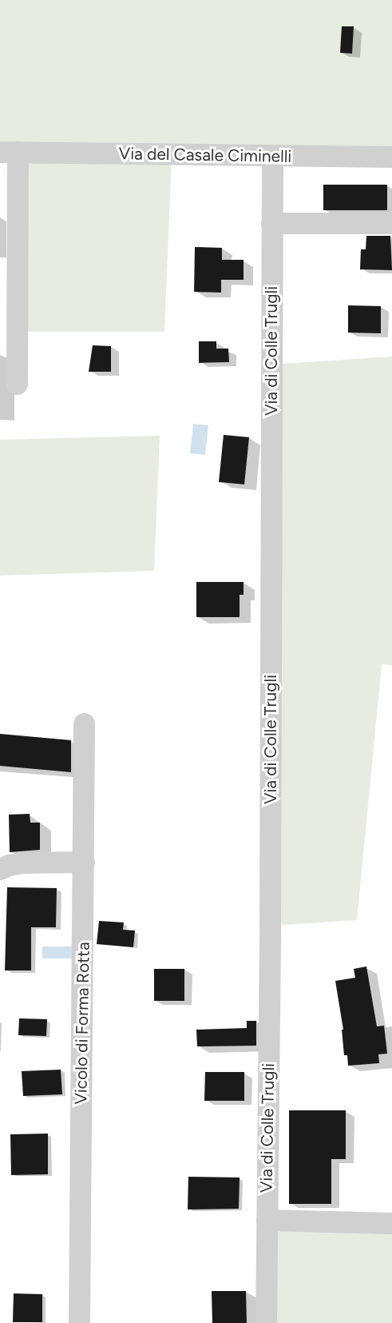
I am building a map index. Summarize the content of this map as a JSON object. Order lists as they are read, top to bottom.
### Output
{
  "streets": {
    "street": ["Via del Casale Ciminelli", "Via di Colle Trugli", "Vicolo di Forma Rotta"]
  },
  "crossings": [
    ["Via del Casale Ciminelli", "Via di Colle Trugli"]
  ]
}
